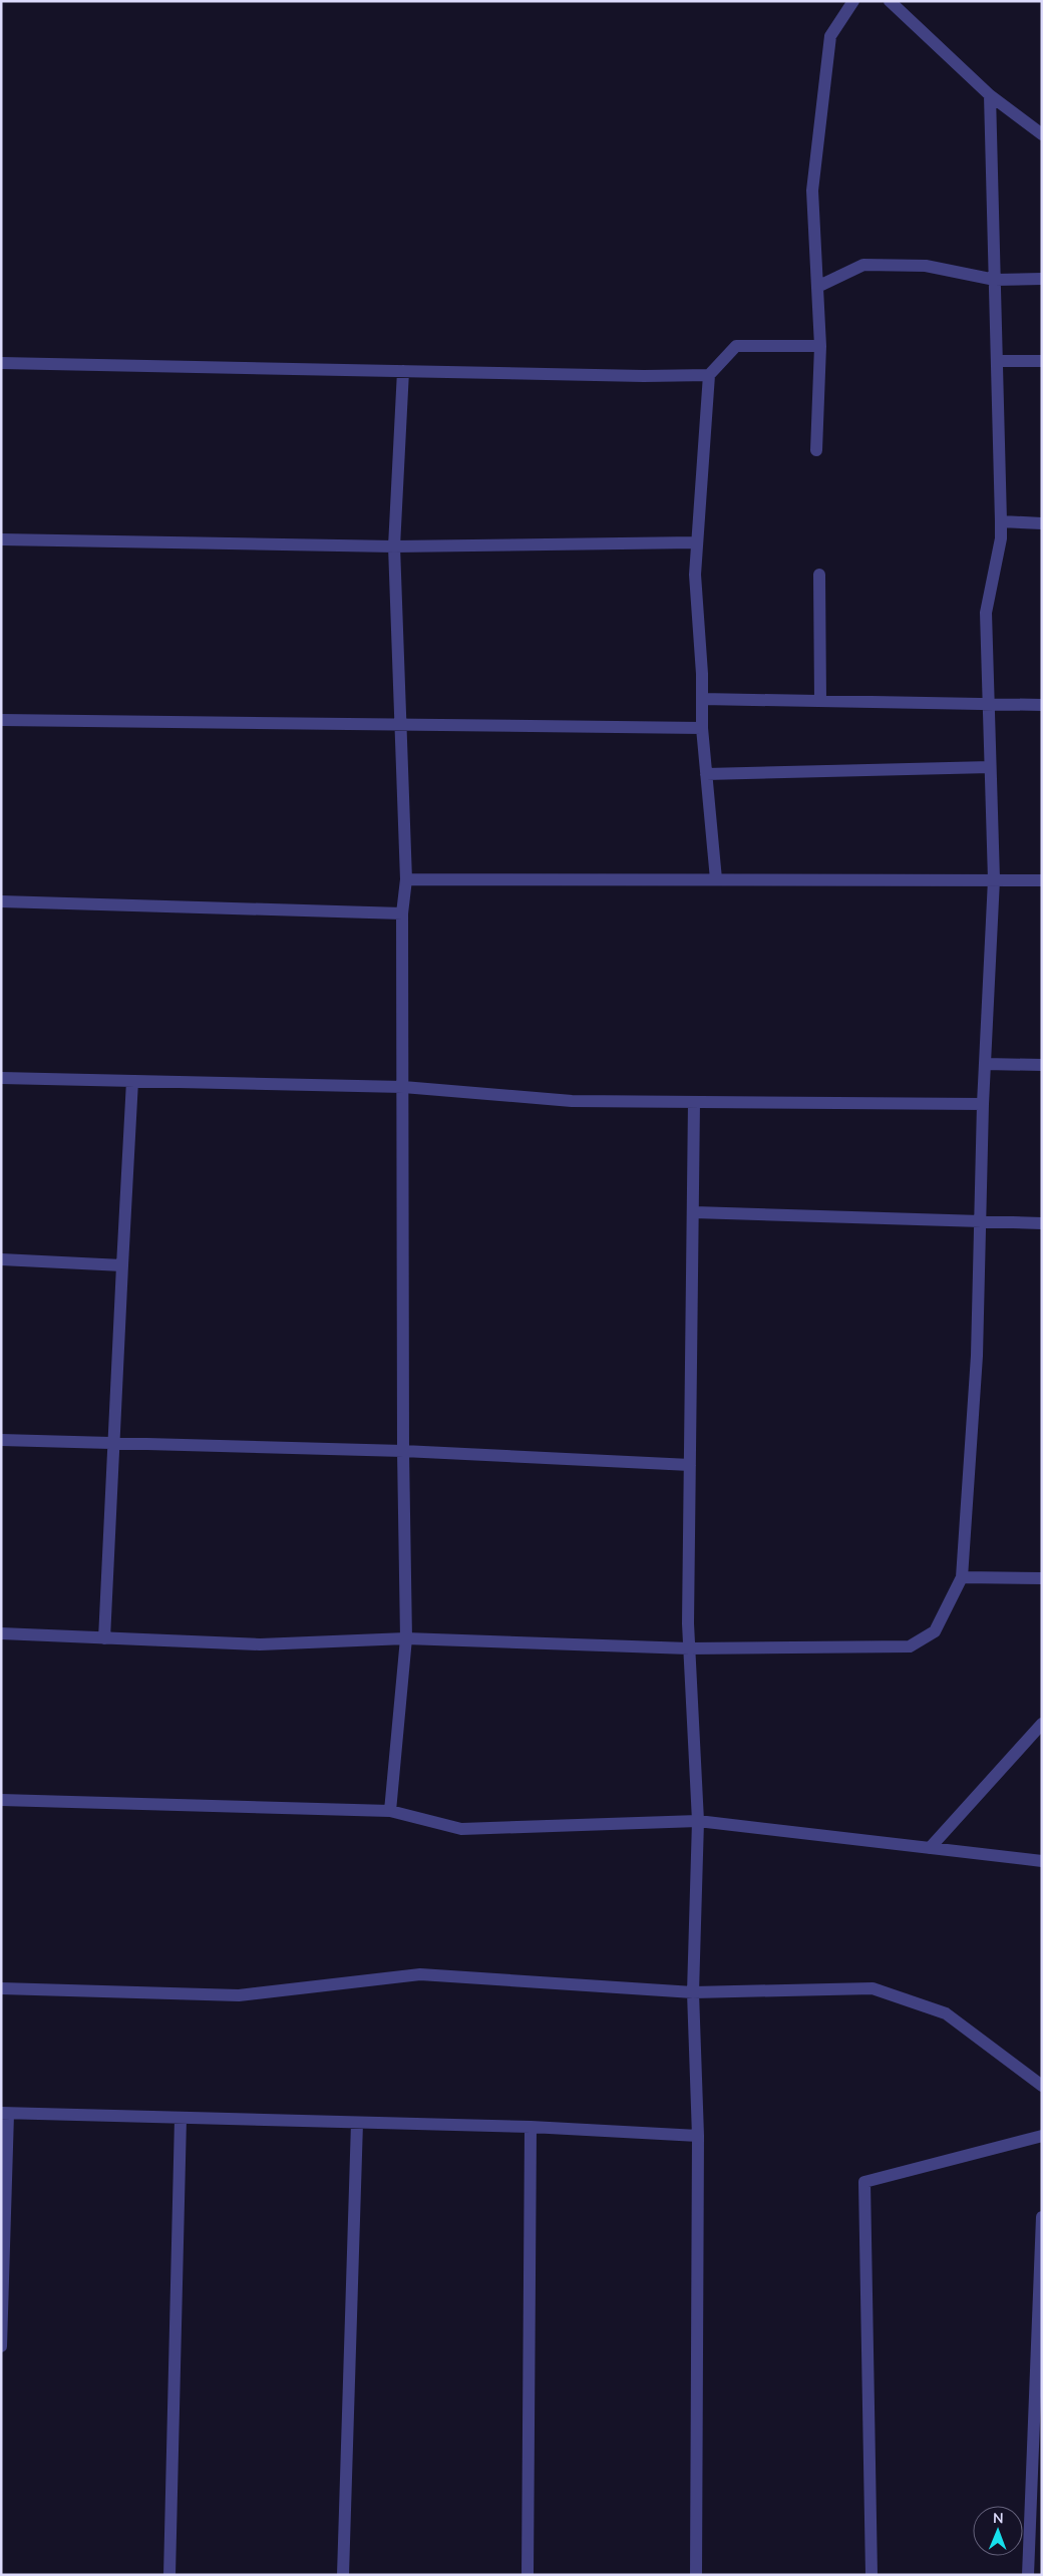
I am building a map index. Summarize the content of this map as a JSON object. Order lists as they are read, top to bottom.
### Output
{
  "north": "top"
}
